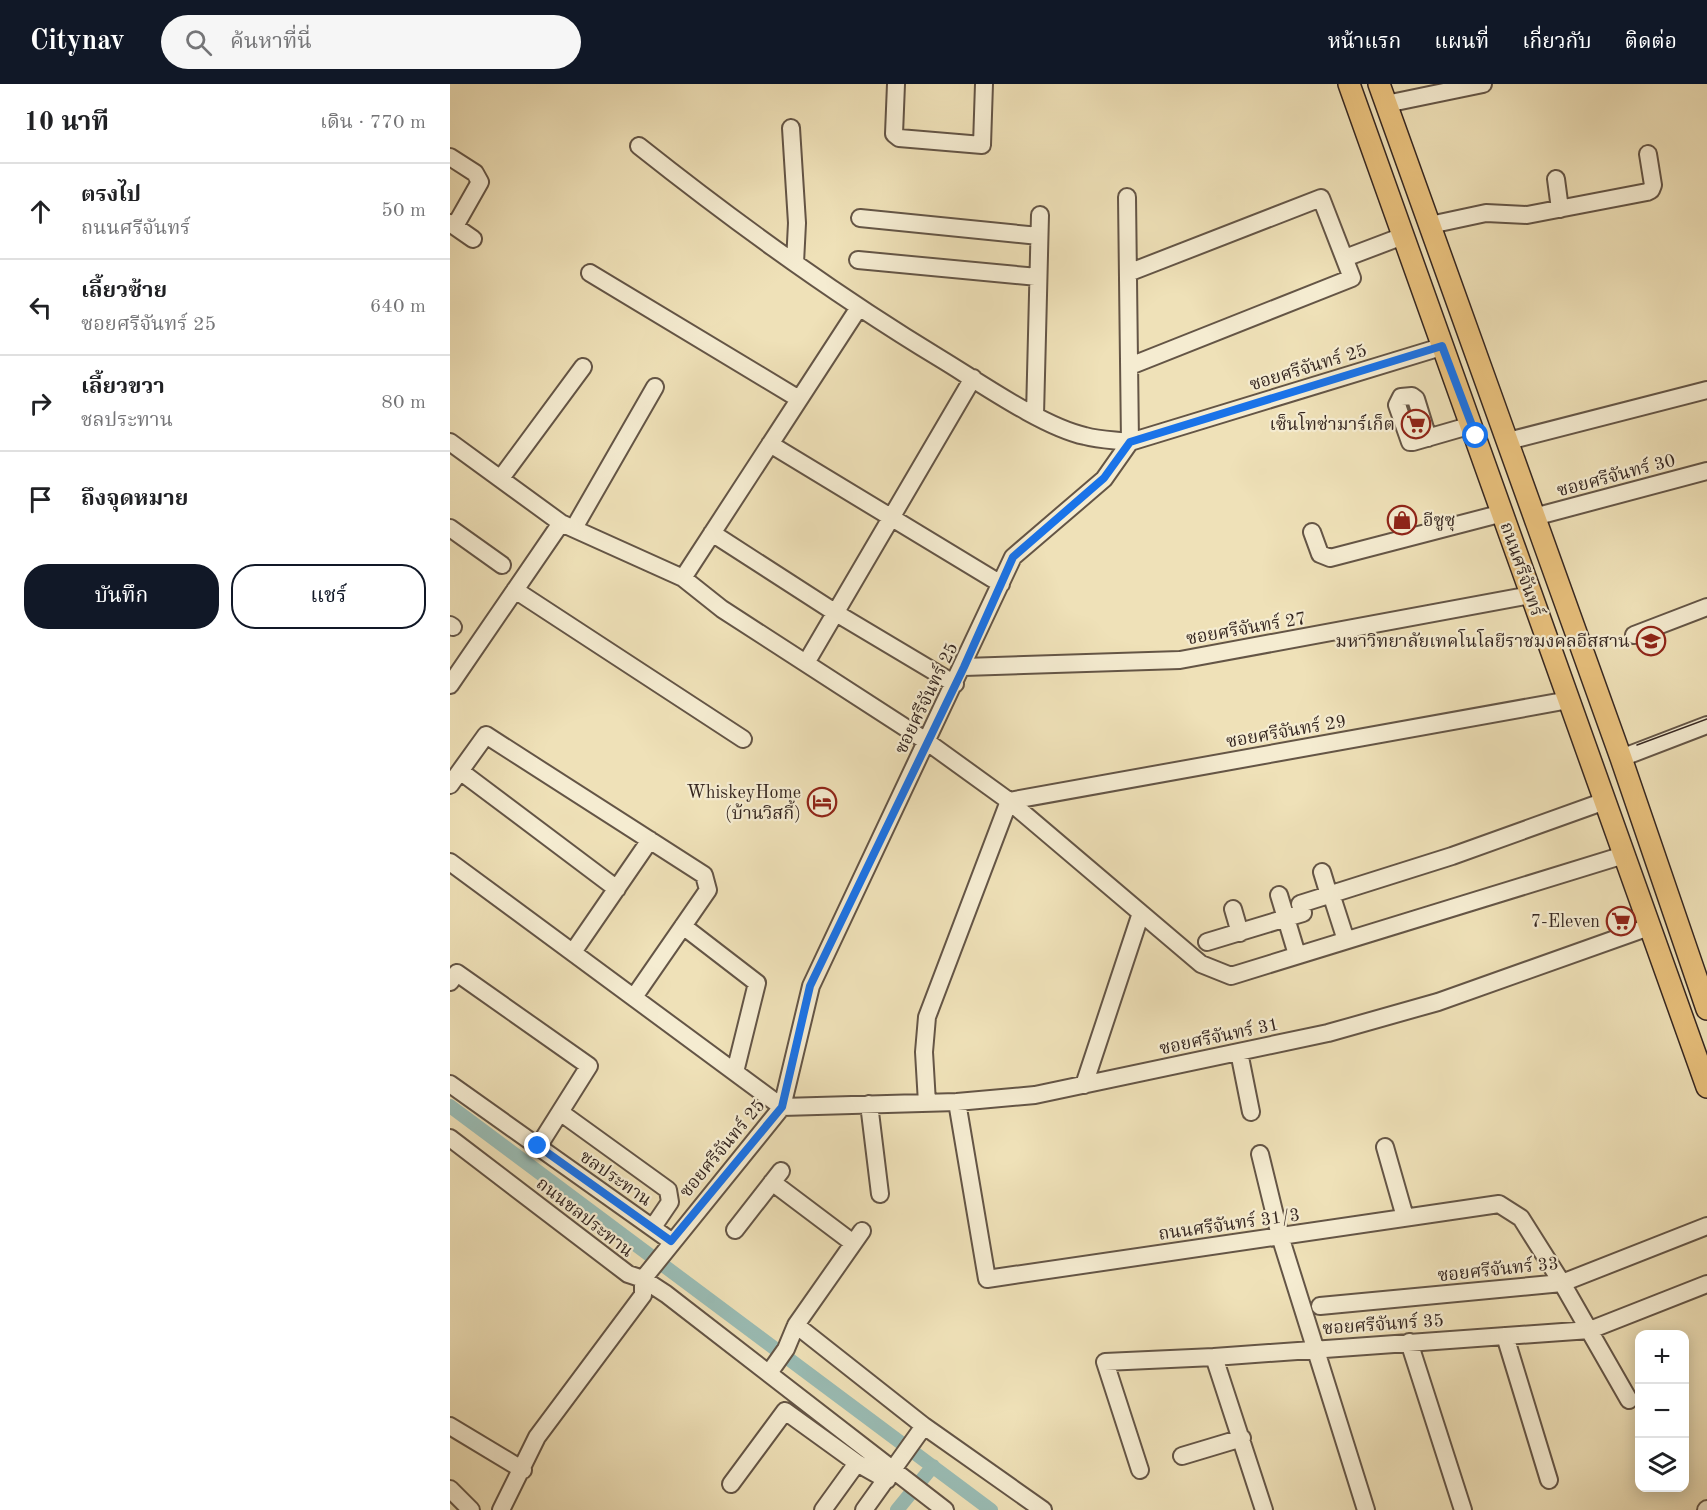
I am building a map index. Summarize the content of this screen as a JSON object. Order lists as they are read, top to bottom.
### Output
{
  "streets": {
    "main road": ["ถนนศรีจันทร์"],
    "street": [
      "ซอยศรีจันทร์ 25",
      "ซอยศรีจันทร์ 30",
      "ซอยศรีจันทร์ 27",
      "ซอยศรีจันทร์ 29",
      "ซอยศรีจันทร์ 31",
      "ชลประทาน",
      "ถนนชลประทาน",
      "ถนนศรีจันทร์ 31/3",
      "ซอยศรีจันทร์ 33",
      "ซอยศรีจันทร์ 35"
    ]
  },
  "crossings": [
    ["ซอยศรีจันทร์ 25", "ถนนศรีจันทร์"],
    ["ซอยศรีจันทร์ 25", "ซอยศรีจันทร์ 27"],
    ["ซอยศรีจันทร์ 25", "ซอยศรีจันทร์ 31"],
    ["ซอยศรีจันทร์ 25", "ชลประทาน"],
    ["ซอยศรีจันทร์ 25", "ถนนชลประทาน"],
    ["ซอยศรีจันทร์ 30", "ถนนศรีจันทร์"],
    ["ถนนศรีจันทร์", "ซอยศรีจันทร์ 27"],
    ["ถนนศรีจันทร์", "ซอยศรีจันทร์ 29"],
    ["ถนนศรีจันทร์", "ซอยศรีจันทร์ 31"],
    ["ซอยศรีจันทร์ 31", "ถนนศรีจันทร์ 31/3"],
    ["ถนนศรีจันทร์ 31/3", "ซอยศรีจันทร์ 33"],
    ["ถนนศรีจันทร์ 31/3", "ซอยศรีจันทร์ 35"]
  ],
  "places": {
    "supermarket": ["เซ็นโทซ่ามาร์เก็ต", "7-Eleven"],
    "shop": ["อีซูซุ"],
    "school or university": ["มหาวิทยาลัยเทคโนโลยีราชมงคลอีสสาน"],
    "hotel": ["WhiskeyHome (บ้านวิสกี้)"]
  },
  "page": {
    "header": "Citynav",
    "search": "ค้นหาที่นี่",
    "nav": [
      "หน้าแรก",
      "แผนที่",
      "เกี่ยวกับ",
      "ติดต่อ"
    ],
    "heading": ["10 นาที", "เดิน · 770 m"],
    "list": [
      ["ตรงไป", "ถนนศรีจันทร์", "50 m"],
      ["เลี้ยวซ้าย", "ซอยศรีจันทร์ 25", "640 m"],
      ["เลี้ยวขวา", "ชลประทาน", "80 m"],
      "ถึงจุดหมาย"
    ],
    "buttons": ["บันทึก", "แชร์"],
    "map_buttons": ["+", "−"]
  }
}
